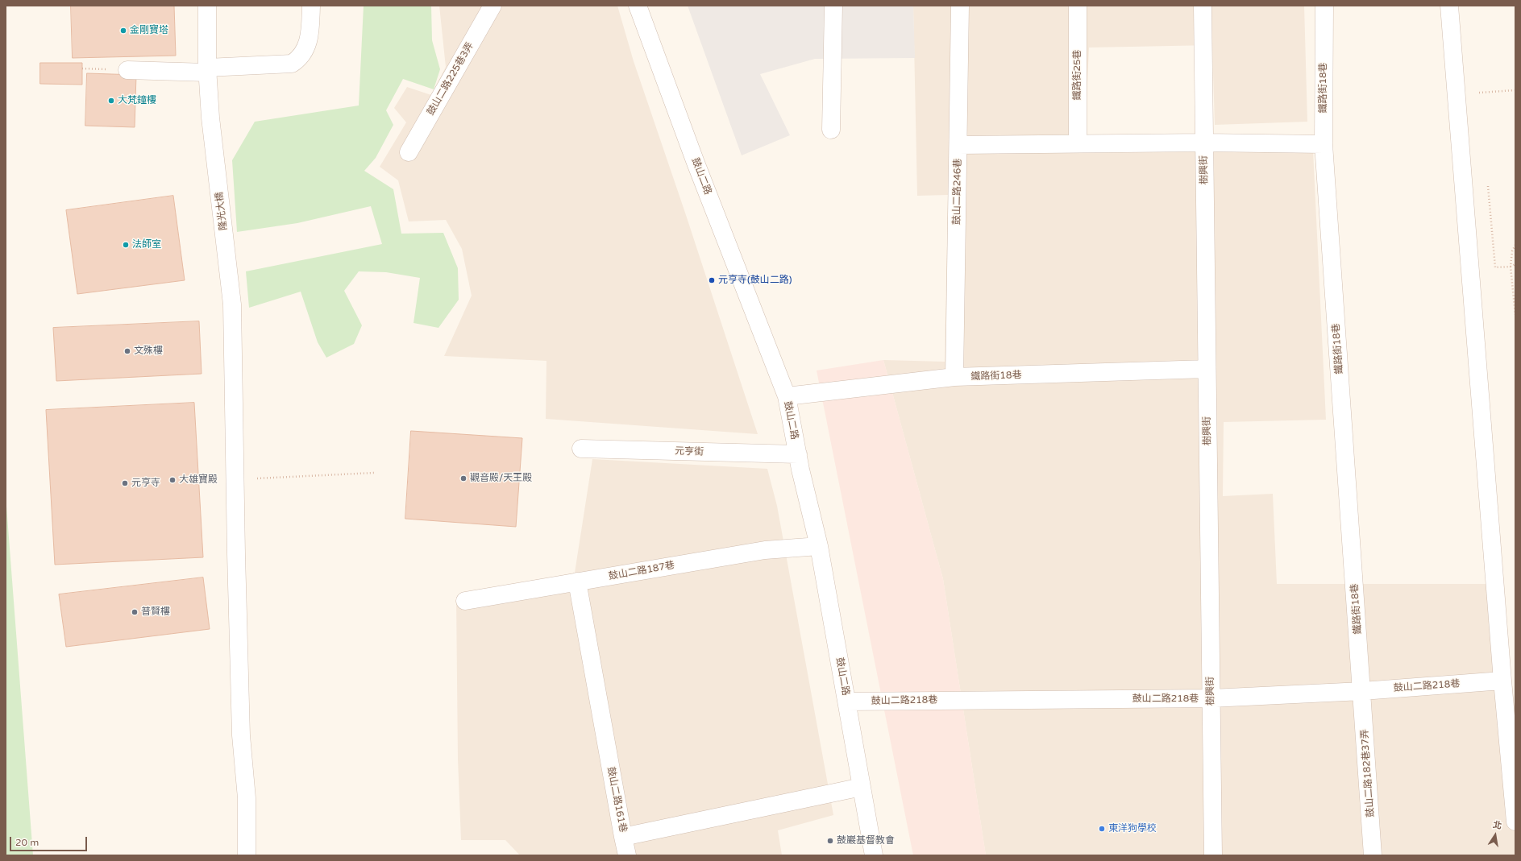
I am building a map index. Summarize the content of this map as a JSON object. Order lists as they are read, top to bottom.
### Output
{
  "streets": {
    "street": [
      "鐵路街25巷",
      "鼓山二路225巷3弄",
      "鐵路街18巷",
      "樹興街",
      "鼓山二路",
      "鼓山二路246巷",
      "隆光大橋",
      "元亨街",
      "鼓山二路187巷",
      "鼓山二路218巷",
      "鼓山二路182巷37弄",
      "鼓山二路161巷"
    ]
  },
  "crossings": [
    ["鐵路街18巷", "樹興街"],
    ["鐵路街18巷", "鼓山二路"],
    ["鐵路街18巷", "鼓山二路246巷"],
    ["鐵路街18巷", "鼓山二路218巷"],
    ["鐵路街18巷", "鼓山二路182巷37弄"],
    ["樹興街", "鼓山二路218巷"],
    ["鼓山二路", "元亨街"],
    ["鼓山二路", "鼓山二路187巷"],
    ["鼓山二路", "鼓山二路218巷"],
    ["鼓山二路", "鼓山二路161巷"],
    ["鼓山二路187巷", "鼓山二路161巷"],
    ["鼓山二路218巷", "鼓山二路182巷37弄"]
  ],
  "places": [
    "金剛寶塔",
    "大梵鐘樓",
    "法師室",
    "元亨寺(鼓山二路)",
    "文殊樓",
    "觀音殿/天王殿",
    "大雄寶殿",
    "元亨寺",
    "普賢樓",
    "東洋狗學校",
    "鼓巖基督教會"
  ],
  "scale_bar": "20 m",
  "north": "top"
}
